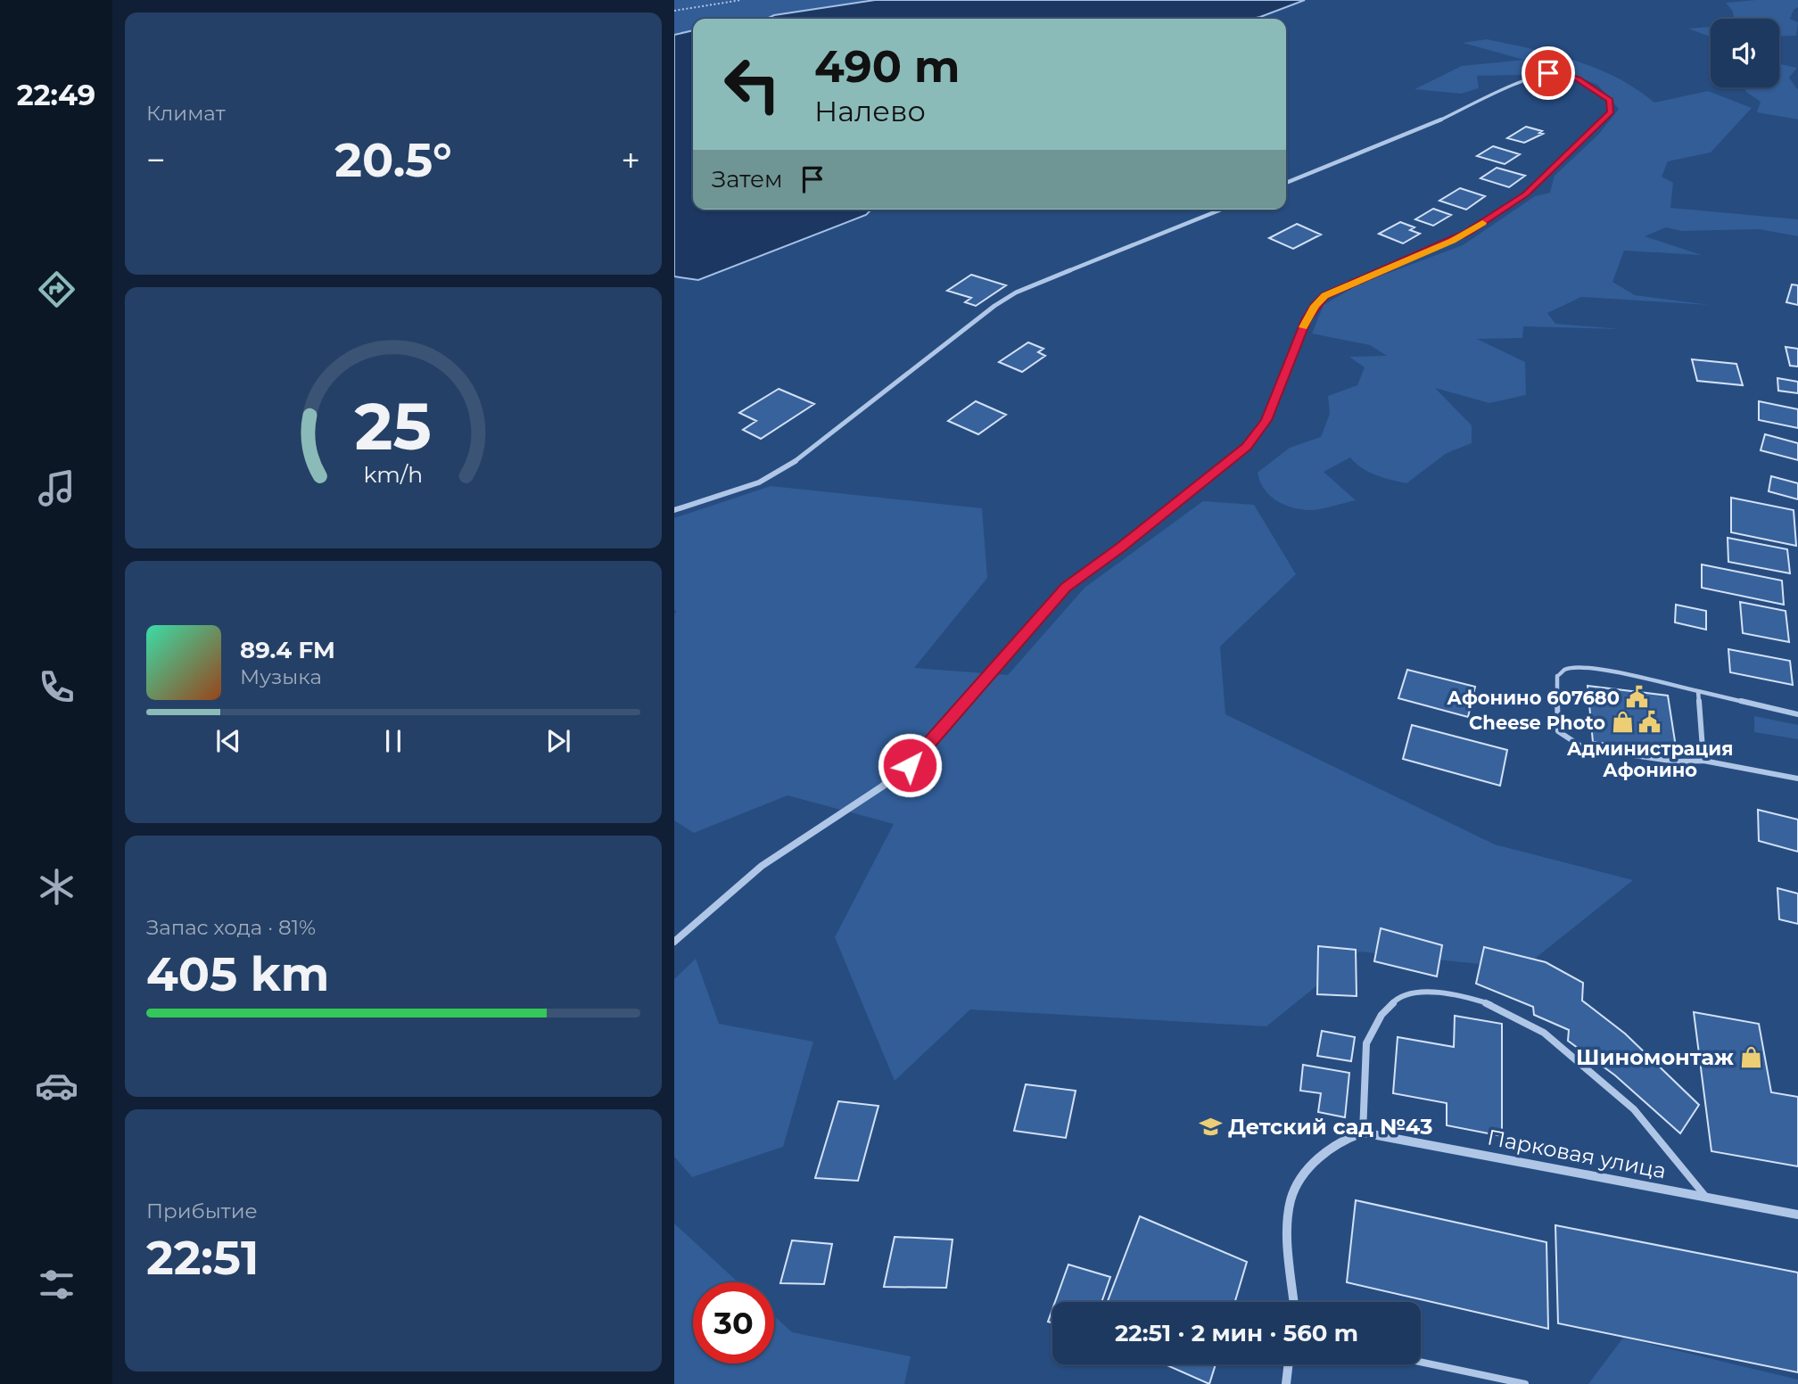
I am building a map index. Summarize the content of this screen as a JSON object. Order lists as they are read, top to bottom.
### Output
{
  "streets": {
    "street": ["Парковая улица"]
  },
  "places": {
    "public building": ["Афонино 607680", "Администрация Афонино"],
    "shop": ["Cheese Photo", "Шиномонтаж"],
    "school or university": ["Детский сад №43"]
  },
  "page": {
    "tabs": "22:49",
    "tile": [
      "Климат",
      ["Запас хода · 81%", "405 km"],
      ["Прибытие", "22:51"]
    ],
    "turn": ["490 m", "Налево"],
    "heat": ["−", "20.5°", "+"],
    "then": "Затем",
    "song": ["89.4 FM", "Музыка"],
    "limit": "30",
    "trip": "22:51 · 2 мин · 560 m",
    "gauge": ["25", "km/h"]
  }
}
